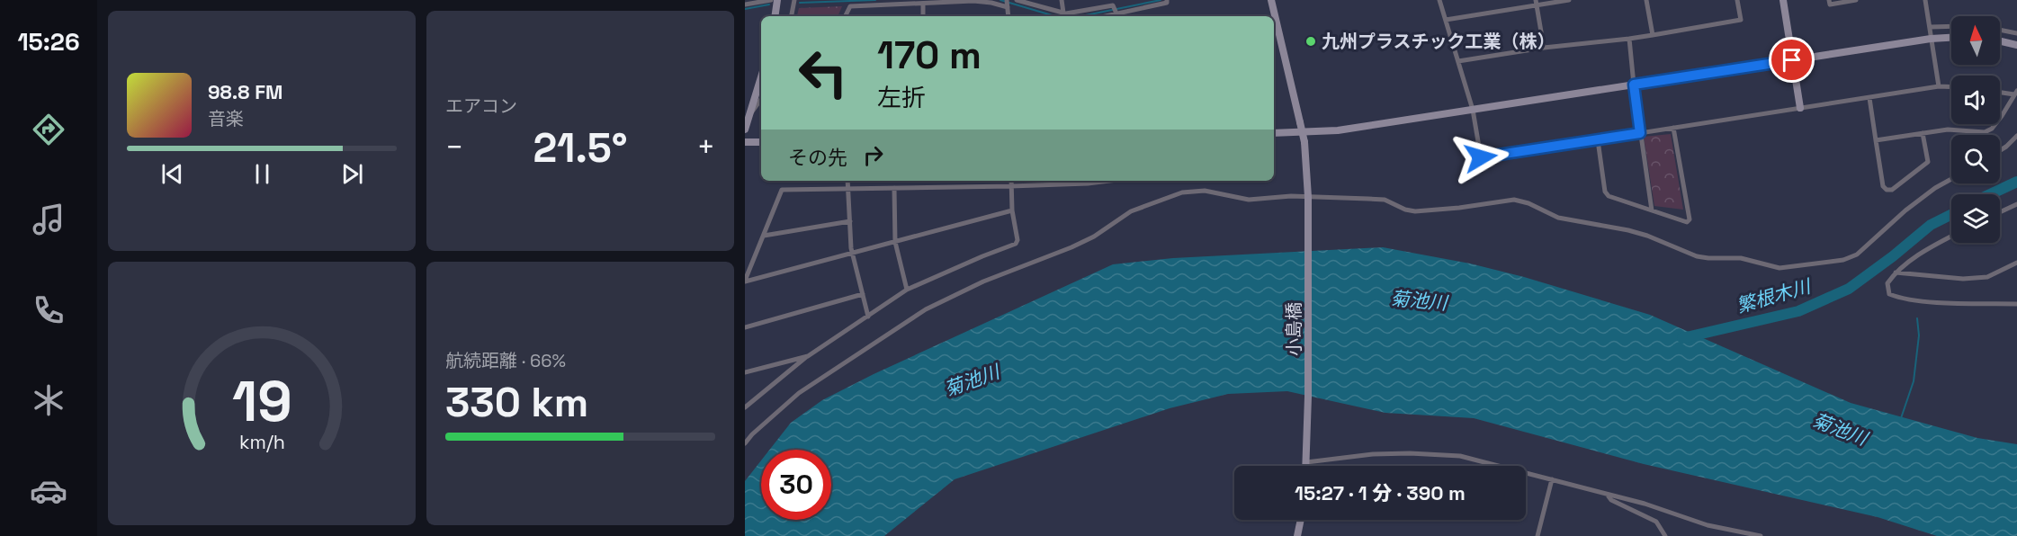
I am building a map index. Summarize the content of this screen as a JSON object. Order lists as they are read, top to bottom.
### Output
{
  "streets": {
    "street": ["小島橋"]
  },
  "water": ["繁根木川", "菊池川"],
  "places": ["九州プラスチック工業（株）"],
  "north": "top",
  "page": {
    "tabs": "15:26",
    "tile": [
      "エアコン",
      ["航続距離 · 66%", "330 km"]
    ],
    "turn": ["170 m", "左折"],
    "song": ["98.8 FM", "音楽"],
    "heat": ["−", "21.5°", "+"],
    "then": "その先",
    "limit": "30",
    "trip": "15:27 · 1 分 · 390 m",
    "gauge": ["19", "km/h"]
  }
}
